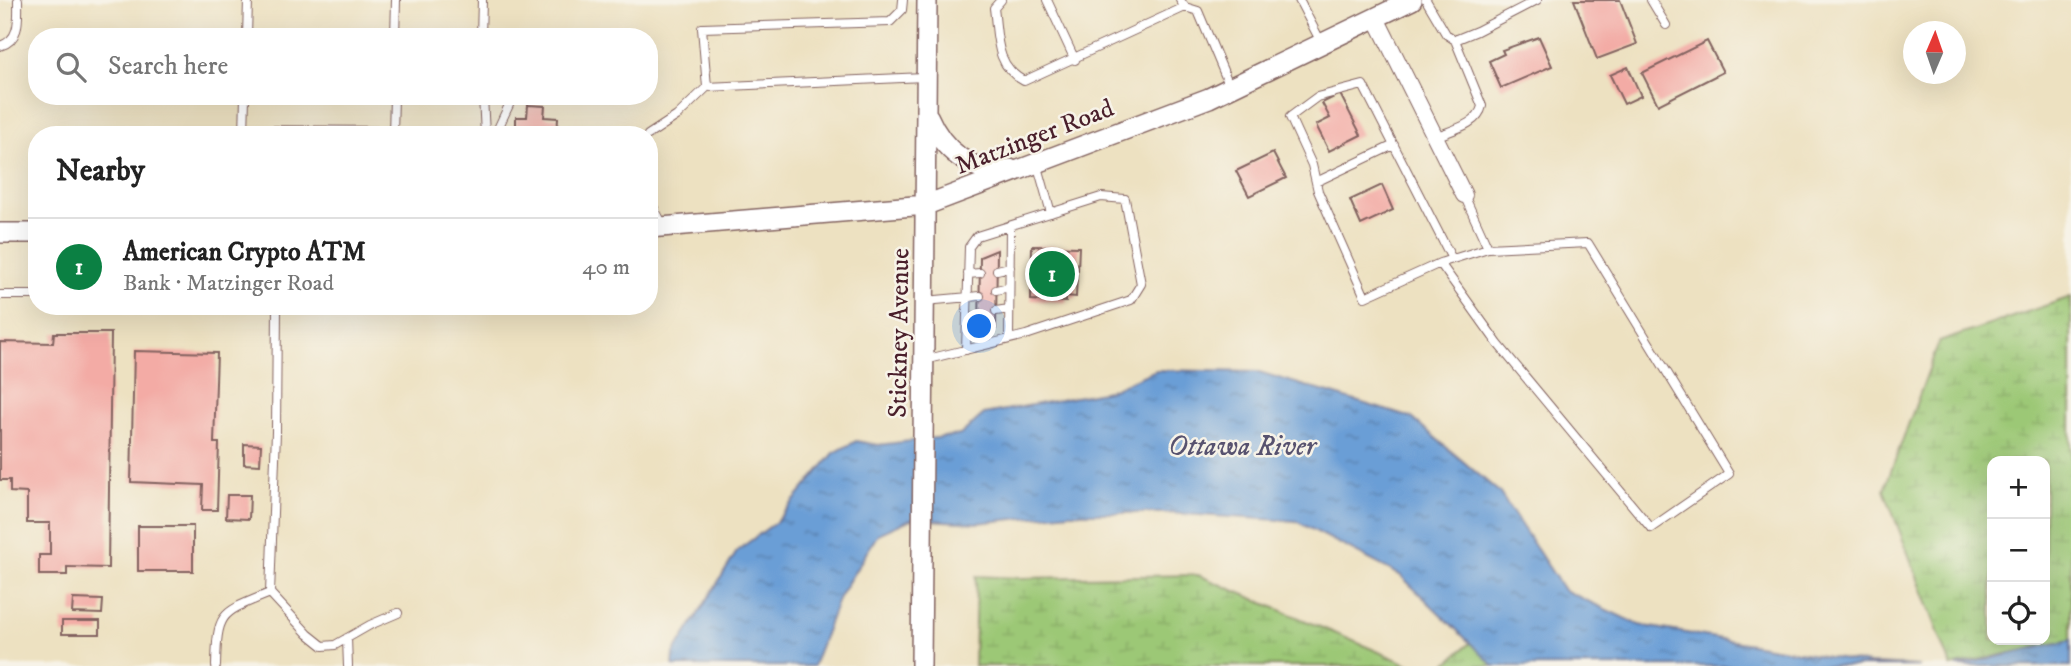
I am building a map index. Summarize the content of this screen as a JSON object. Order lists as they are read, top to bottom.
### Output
{
  "streets": {
    "street": ["Matzinger Road", "Stickney Avenue"]
  },
  "crossings": [
    ["Matzinger Road", "Stickney Avenue"]
  ],
  "water": ["Ottawa River"],
  "north": "top",
  "page": {
    "search": "Search here",
    "heading": "Nearby",
    "list": [
      {
        "mark": "1",
        "name": "American Crypto ATM",
        "note": "Bank · Matzinger Road",
        "value": "40 m"
      }
    ],
    "pins": "1",
    "map_buttons": ["+", "−"]
  }
}
